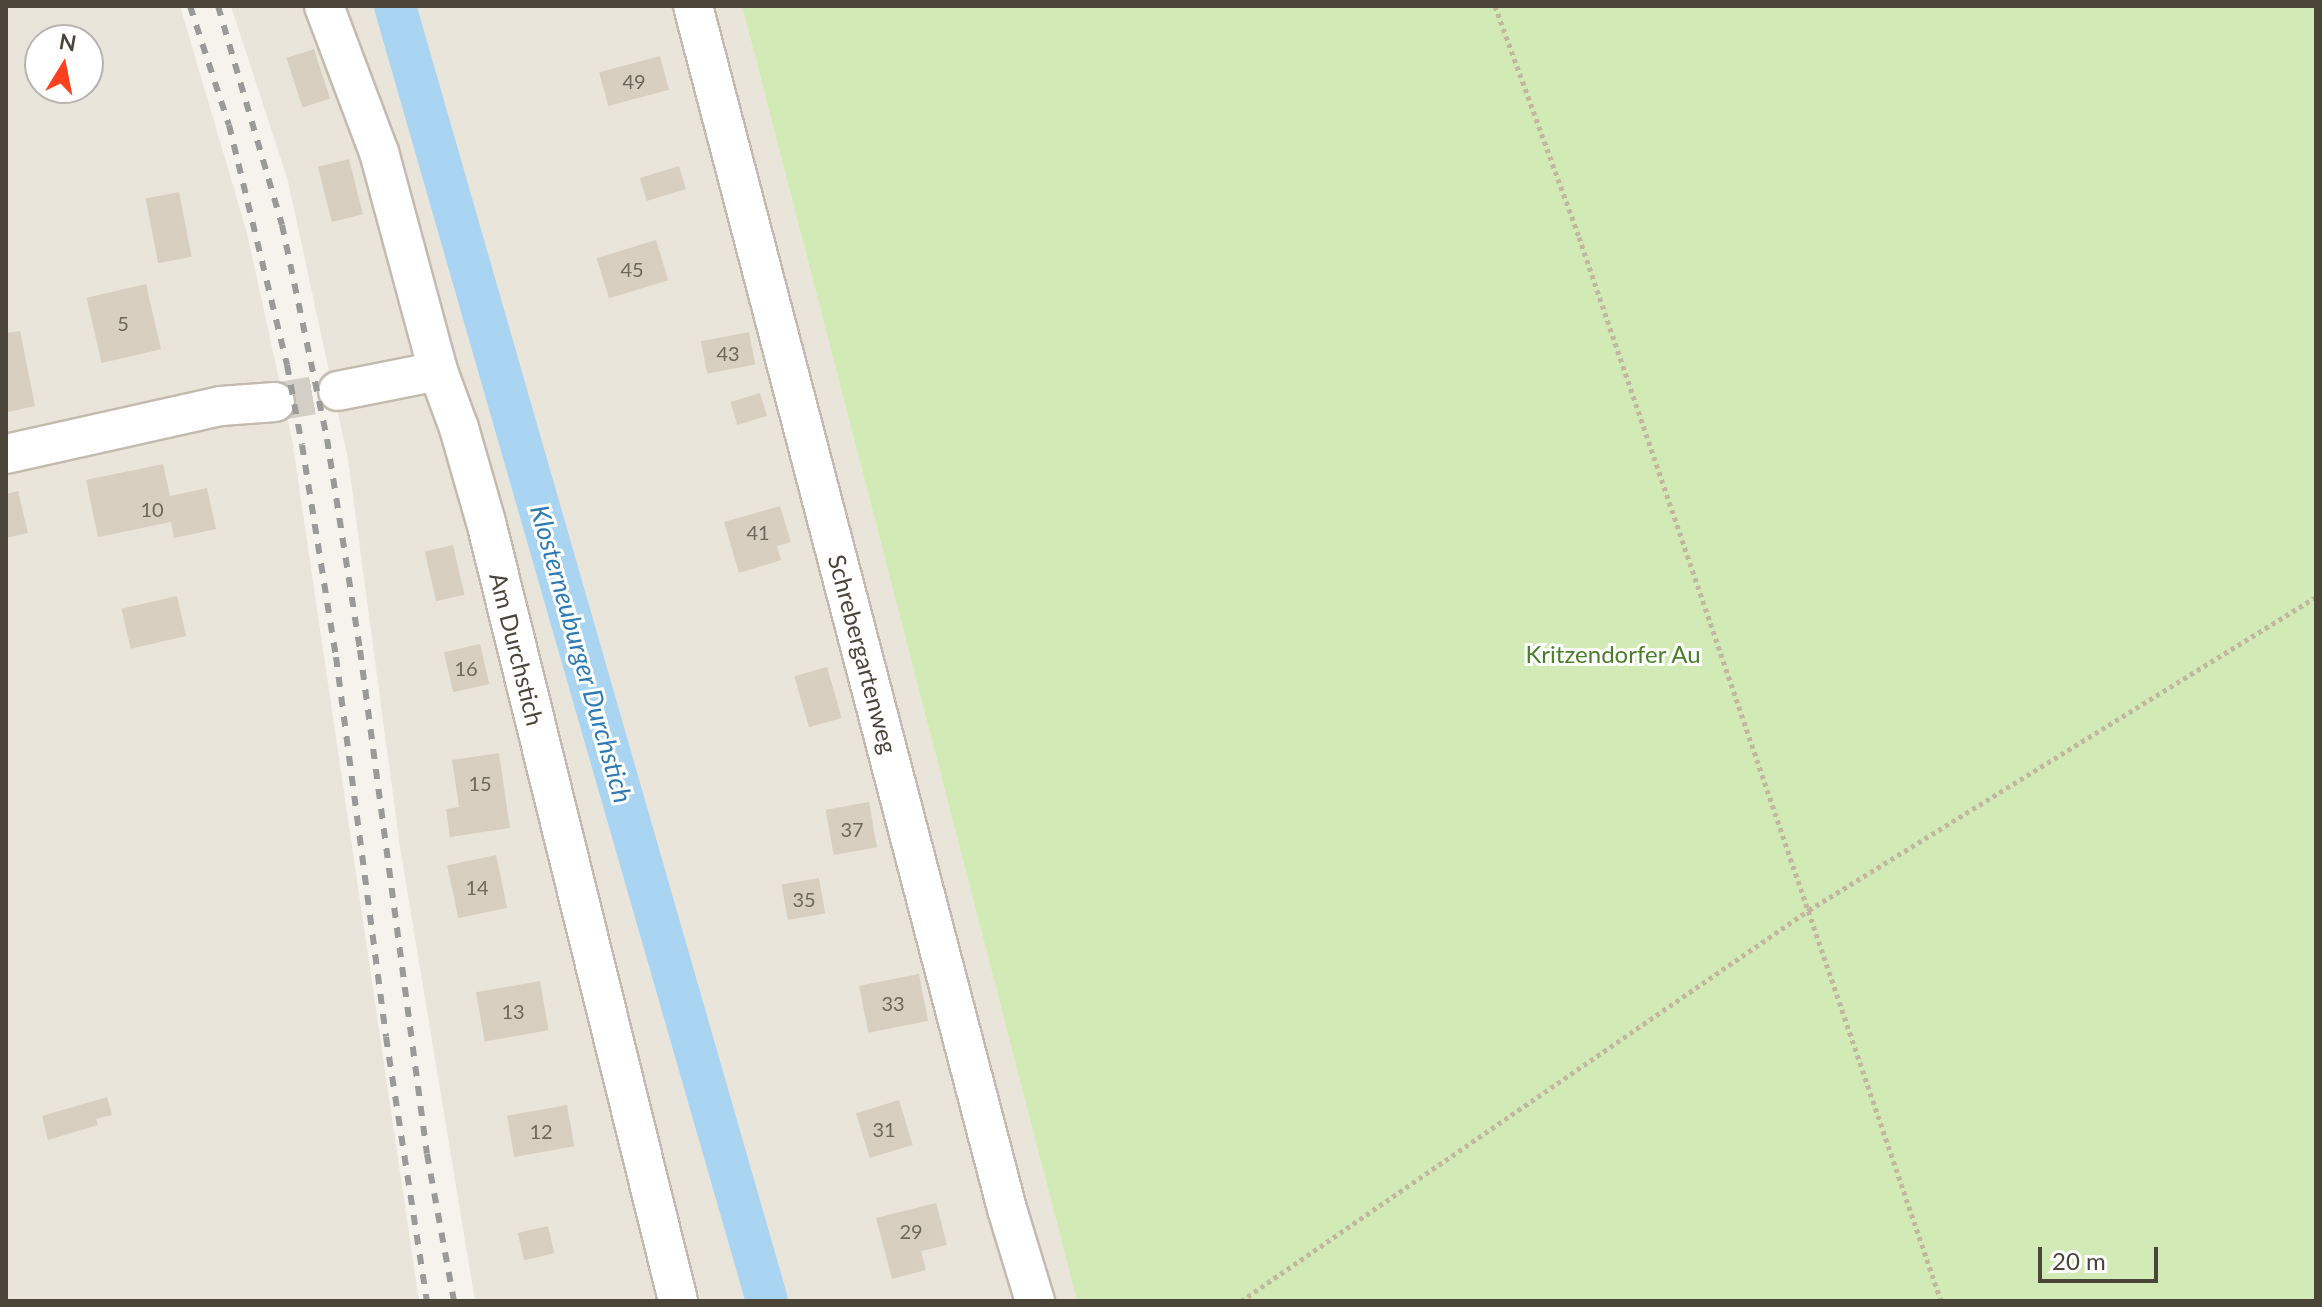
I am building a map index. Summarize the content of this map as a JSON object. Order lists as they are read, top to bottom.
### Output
{
  "streets": {
    "street": ["Am Durchstich", "Schrebergartenweg"]
  },
  "water": ["Klosterneuburger Durchstich"],
  "parks": ["Kritzendorfer Au"],
  "house_numbers": [
    "49",
    "45",
    "5",
    "43",
    "10",
    "41",
    "16",
    "15",
    "37",
    "14",
    "35",
    "33",
    "13",
    "31",
    "12",
    "29"
  ],
  "scale_bar": "20 m",
  "north": "top"
}
